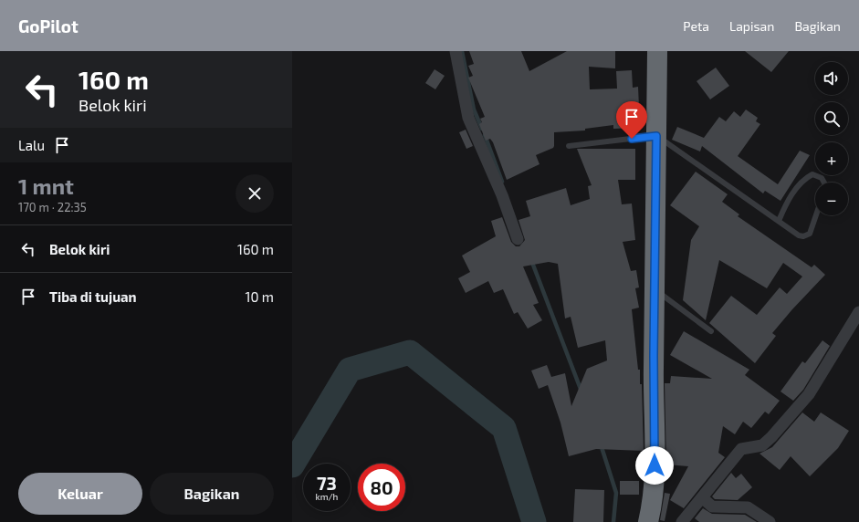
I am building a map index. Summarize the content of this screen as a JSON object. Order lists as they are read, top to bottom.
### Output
{
  "page": {
    "header": "GoPilot",
    "nav": ["Peta", "Lapisan", "Bagikan"],
    "turn": ["160 m", "Belok kiri"],
    "map_buttons": ["+", "−"],
    "then": "Lalu",
    "heading": ["1 mnt", "170 m · 22:35"],
    "list": [
      {
        "name": "Belok kiri",
        "value": "160 m"
      },
      {
        "name": "Tiba di tujuan",
        "value": "10 m"
      }
    ],
    "speed": "73 km/h",
    "limit": "80",
    "buttons": ["Keluar", "Bagikan"]
  }
}
